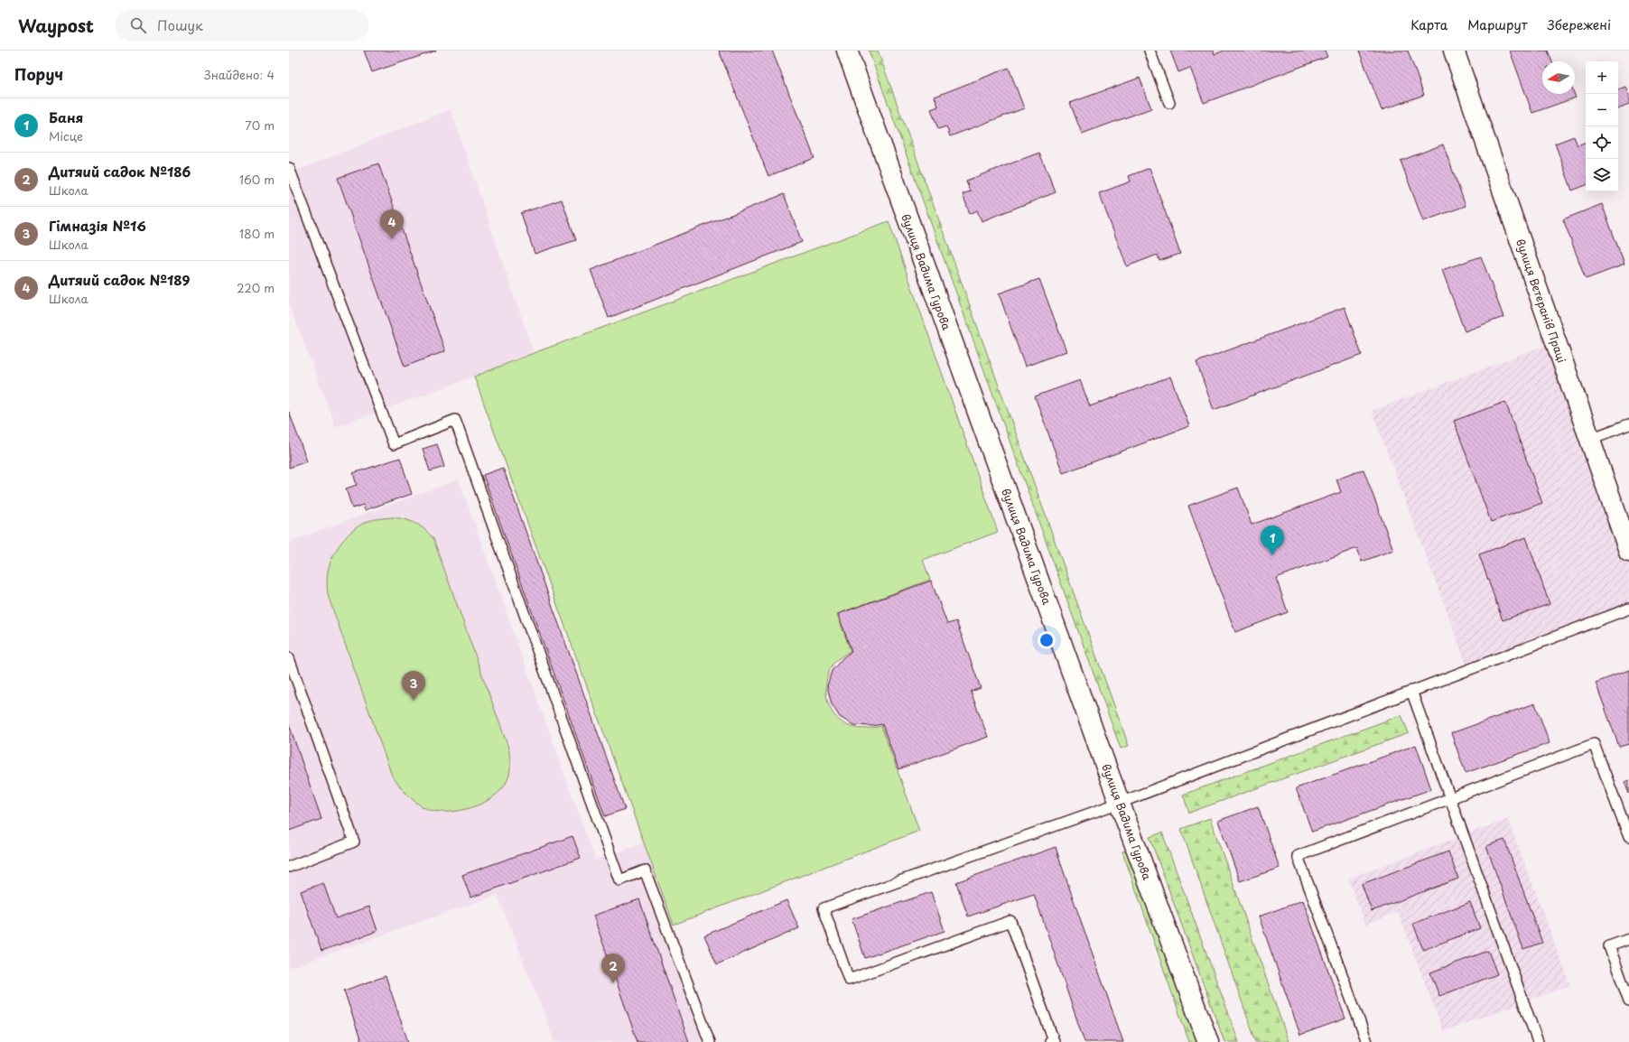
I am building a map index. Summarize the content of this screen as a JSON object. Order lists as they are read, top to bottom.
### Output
{
  "streets": {
    "street": ["вулиця Вадима Гурова", "вулиця Ветеранів Праці"]
  },
  "north": "left",
  "page": {
    "header": "Waypost",
    "search": "Пошук",
    "nav": ["Карта", "Маршрут", "Збережені"],
    "heading": ["Поруч", "Знайдено: 4"],
    "map_buttons": ["+", "−"],
    "list": [
      {
        "mark": "1",
        "name": "Баня",
        "note": "Місце",
        "value": "70 m"
      },
      {
        "mark": "2",
        "name": "Дитяий садок №186",
        "note": "Школа",
        "value": "160 m"
      },
      {
        "mark": "3",
        "name": "Гімназія №16",
        "note": "Школа",
        "value": "180 m"
      },
      {
        "mark": "4",
        "name": "Дитяий садок №189",
        "note": "Школа",
        "value": "220 m"
      }
    ],
    "pins": [
      "4",
      "1",
      "3",
      "2"
    ]
  }
}
